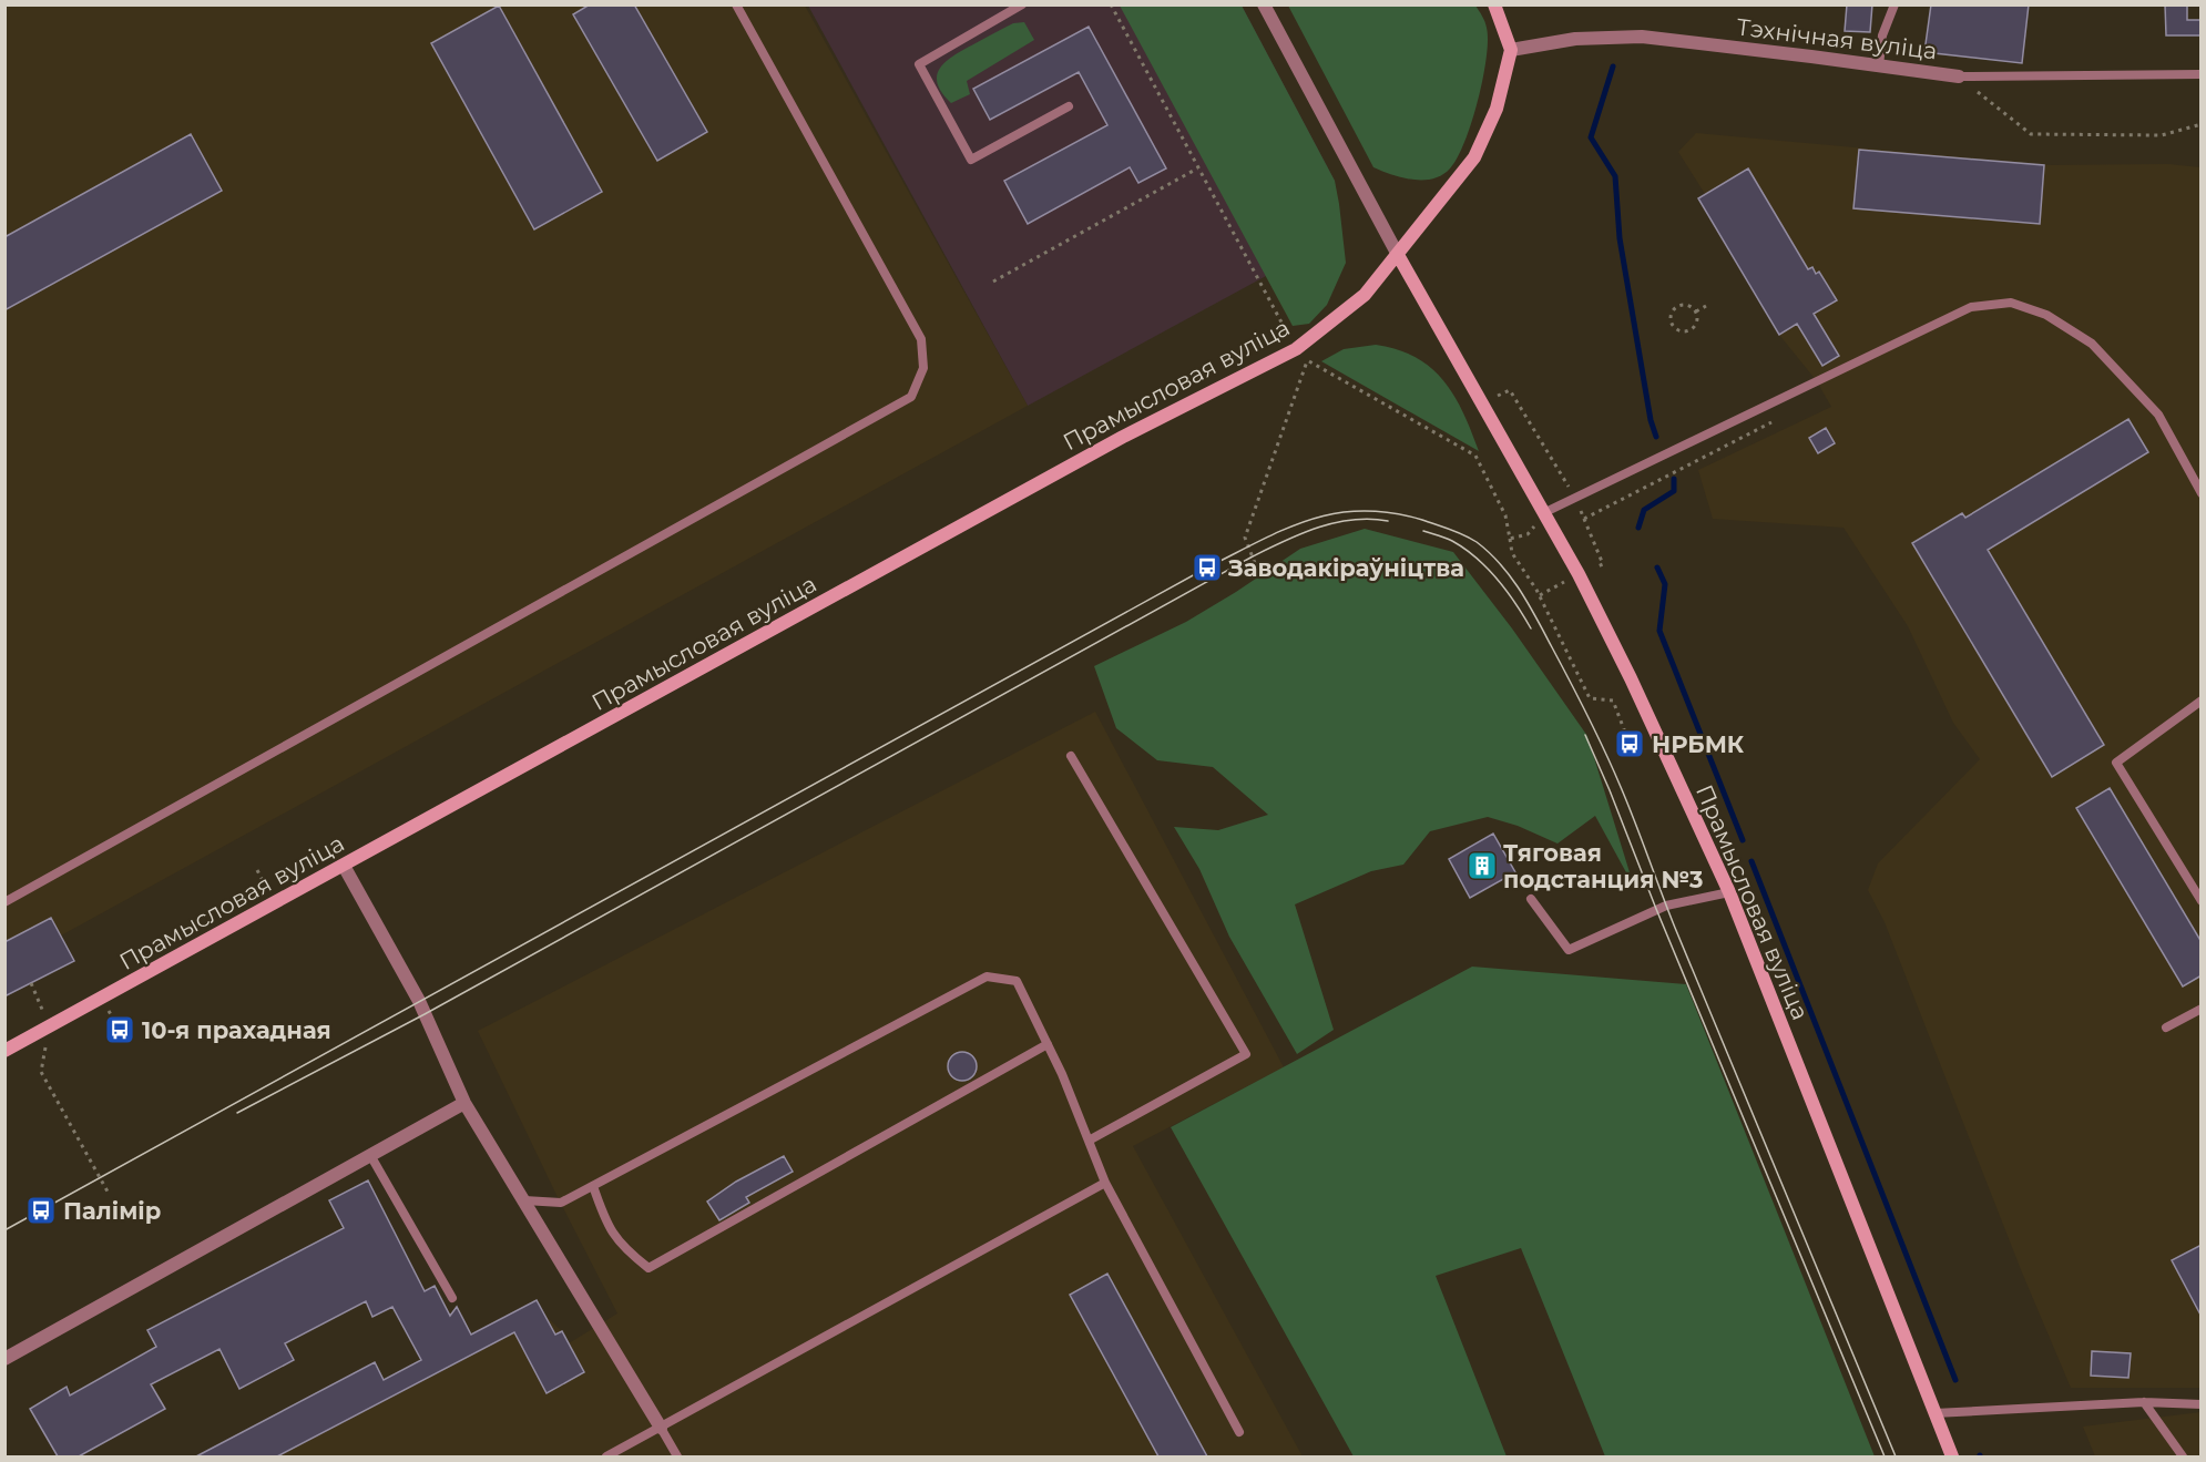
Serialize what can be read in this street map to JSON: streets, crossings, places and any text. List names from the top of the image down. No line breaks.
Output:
{"streets":{"main road":["Прамысловая вуліца"],"street":["Тэхнічная вуліца"]},"places":{"bus stop":["Заводакіраўніцтва","НРБМК","10-я прахадная","Палімір"],"building":["Тяговая подстанция №3"]}}
